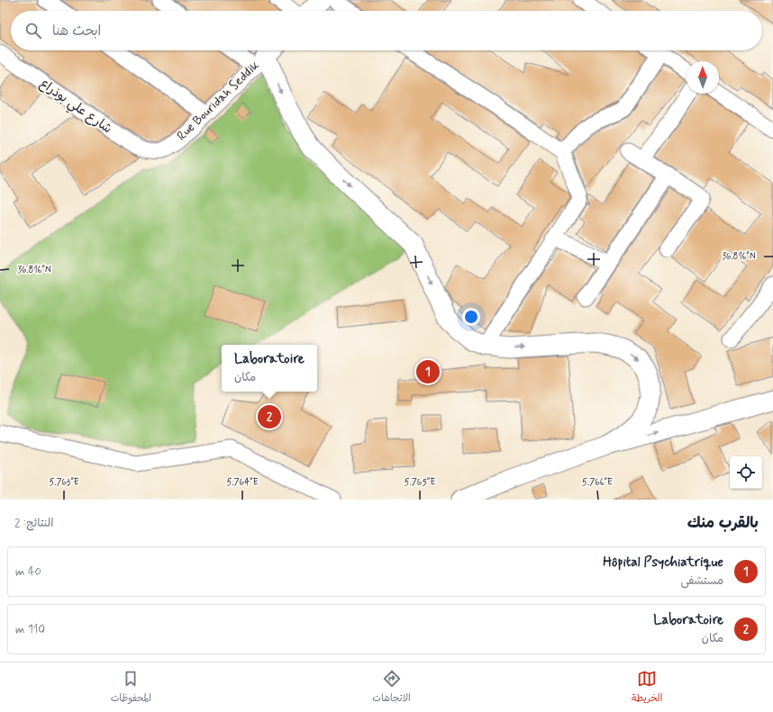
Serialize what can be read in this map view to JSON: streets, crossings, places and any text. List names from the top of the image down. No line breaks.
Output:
{"streets":{"street":["Rue Bouridah Seddik","شارع علي بوذراع"]},"crossings":[["Rue Bouridah Seddik","شارع علي بوذراع"]],"north":"top","page":{"search":"ابحث هنا","popup":["Laboratoire","مكان"],"pins":["1","2"],"heading":["بالقرب منك","النتائج: 2"],"list":[{"mark":"1","name":"Hôpital Psychiatrique","note":"مستشفى","value":"40 m"},{"mark":"2","name":"Laboratoire","note":"مكان","value":"110 m"}],"nav":["الخريطة","الاتجاهات","المحفوظات"]},"coordinates":["36.816°N","5.763°E","5.764°E","5.765°E","5.766°E"]}
